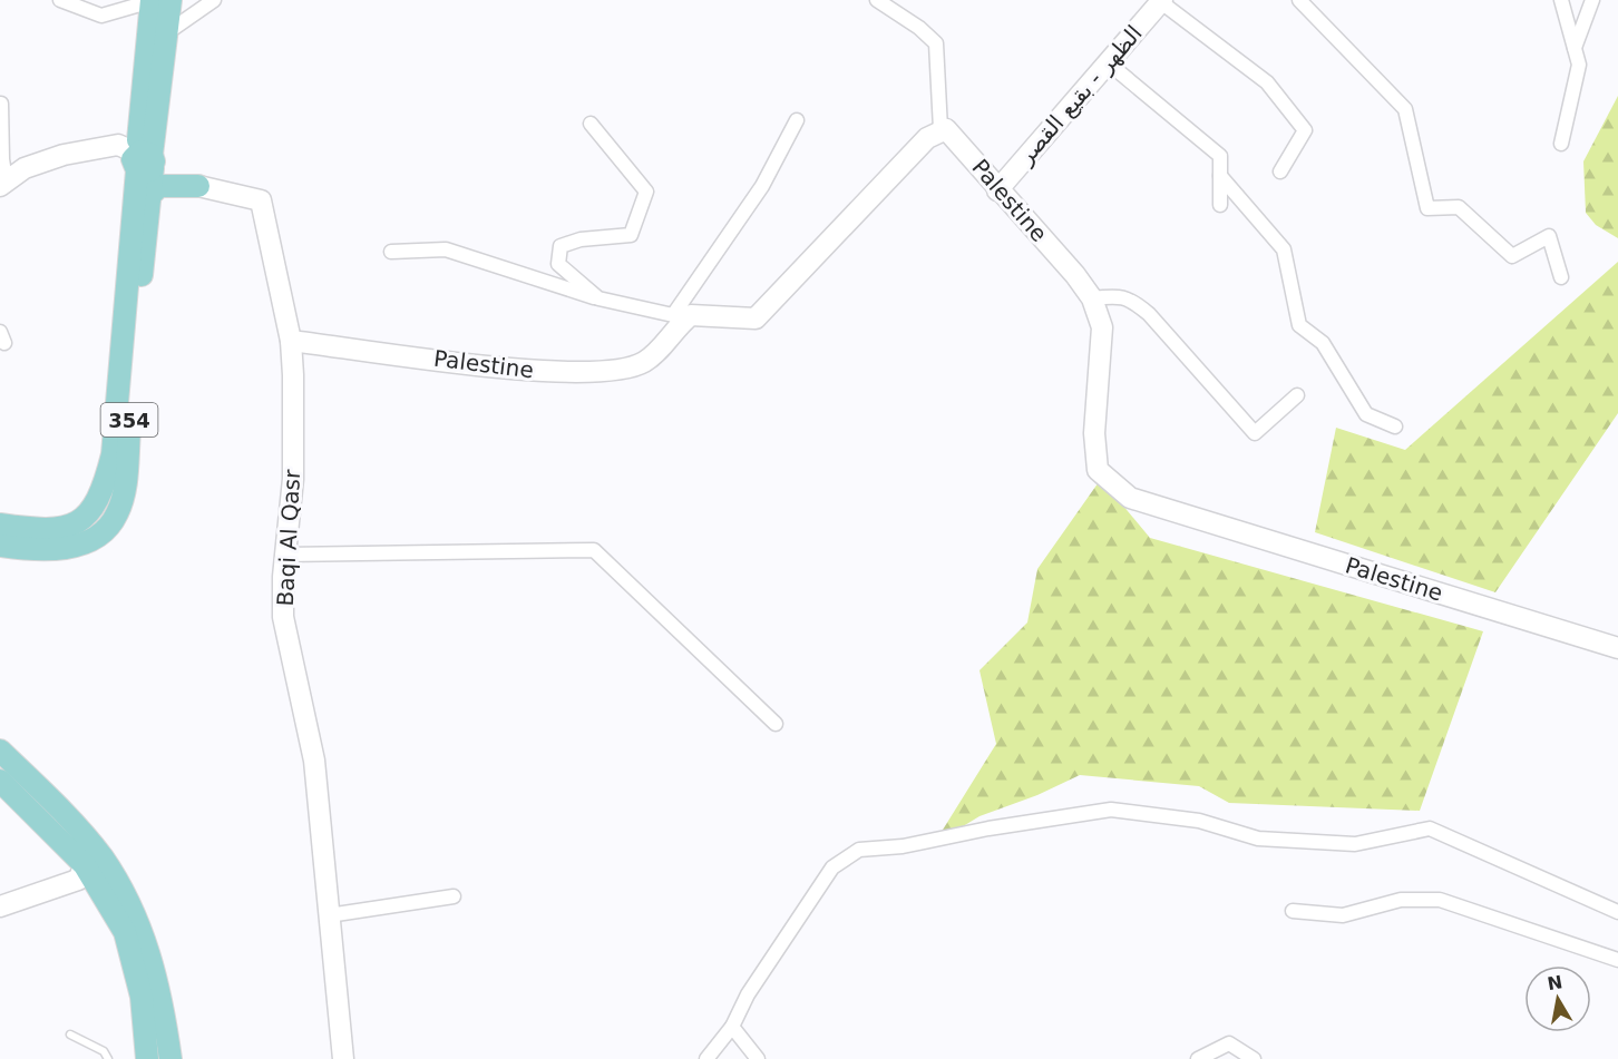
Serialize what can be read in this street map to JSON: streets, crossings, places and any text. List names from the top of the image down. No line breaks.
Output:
{"streets":{"main road":["الظهر - بقيع القصر","Palestine","354","Baqi Al Qasr"]},"crossings":[["الظهر - بقيع القصر","Palestine"],["Palestine","Baqi Al Qasr"]],"north":"top"}
